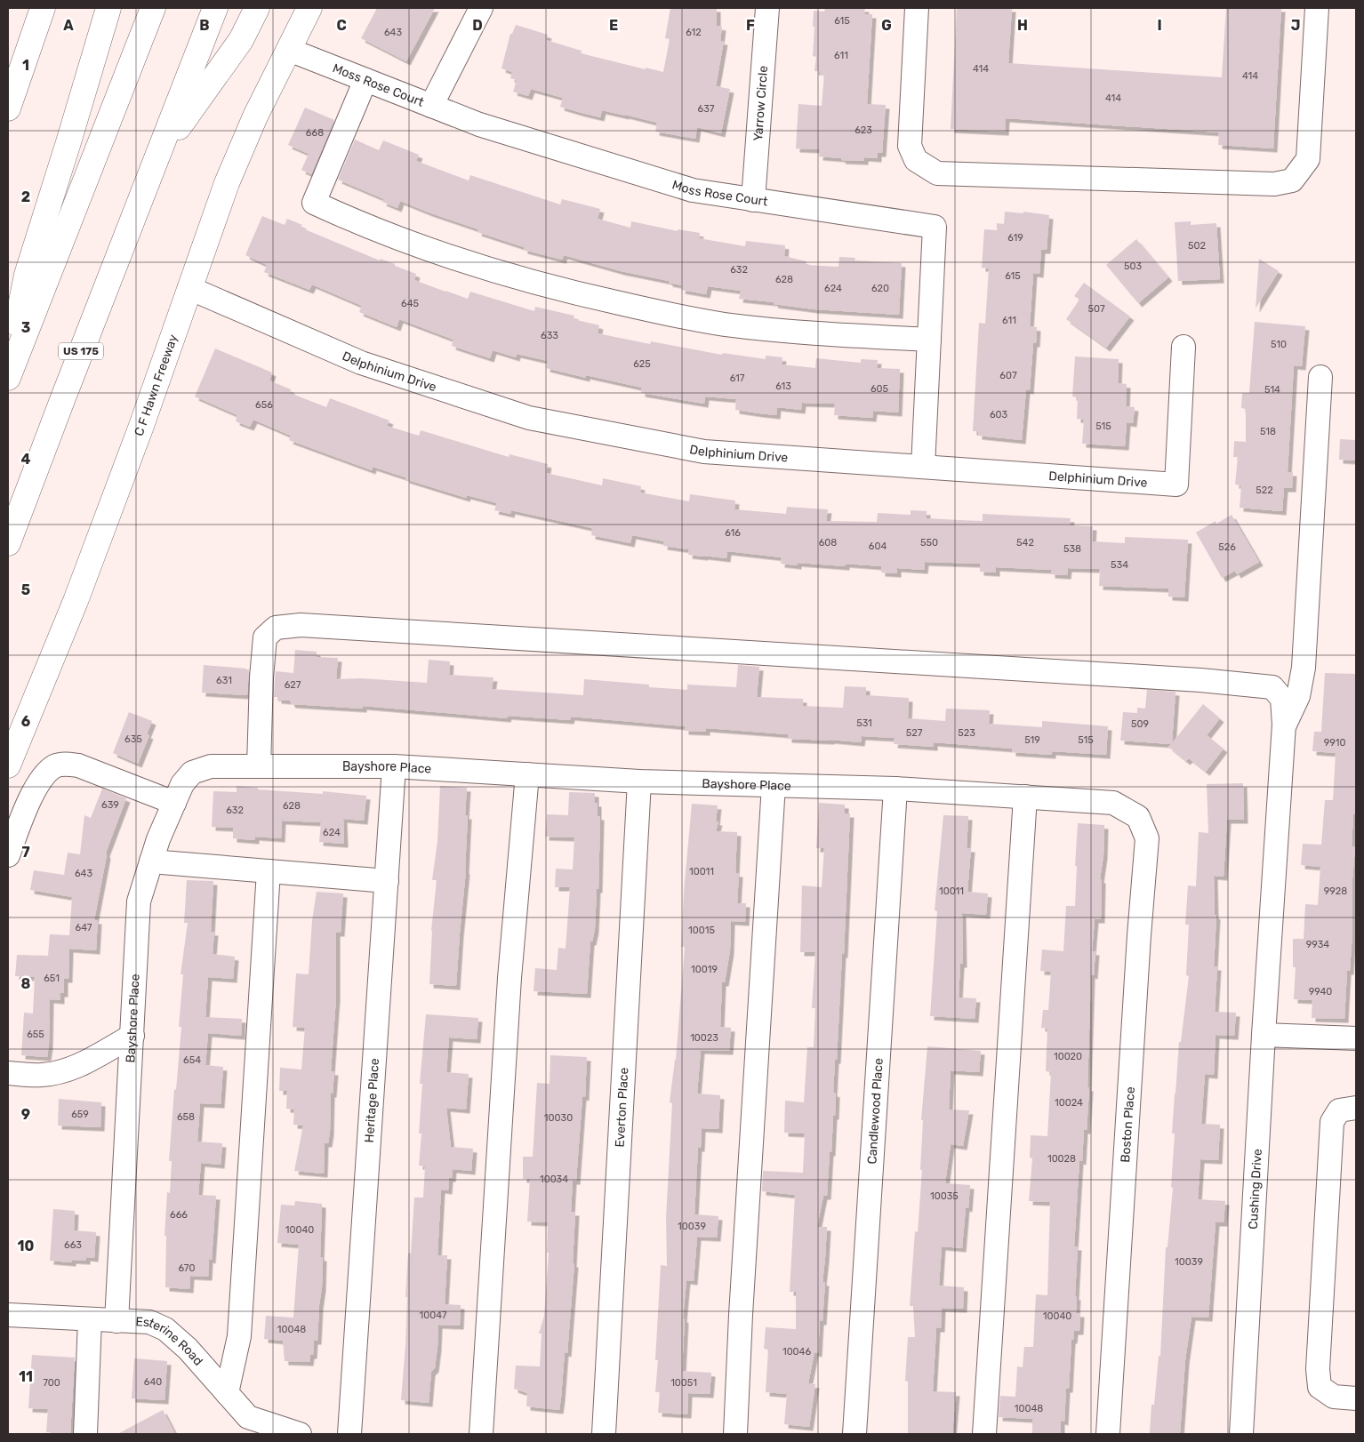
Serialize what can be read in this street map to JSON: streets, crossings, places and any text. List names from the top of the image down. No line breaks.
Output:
{"streets":{"main road":["US 175","C F Hawn Freeway"],"street":["Moss Rose Court","Yarrow Circle","Delphinium Drive","Bayshore Place","Heritage Place","Everton Place","Candlewood Place","Boston Place","Cushing Drive","Esterine Road"]},"crossings":[["Moss Rose Court","Yarrow Circle"],["Moss Rose Court","Delphinium Drive"],["Moss Rose Court","C F Hawn Freeway"],["Delphinium Drive","C F Hawn Freeway"],["Bayshore Place","Heritage Place"],["Bayshore Place","Everton Place"],["Bayshore Place","Candlewood Place"],["Bayshore Place","Boston Place"],["Bayshore Place","Cushing Drive"],["Bayshore Place","Esterine Road"]],"house_numbers":["615","643","612","611","414","414","414","637","623","668","619","502","503","632","615","628","624","620","645","507","611","633","510","625","607","617","613","605","514","656","603","515","518","522","616","608","550","542","604","526","538","534","631","627","531","509","527","523","635","519","515","9910","639","628","632","624","10011","643","10011","9928","647","10015","9934","10019","651","9940","655","10023","10020","654","10024","659","658","10030","10028","10034","10035","666","10039","10040","663","10039","670","10047","10040","10048","10046","640","700","10051","10048"],"grid":{"columns":["A","B","C","D","E","F","G","H","I","J"],"rows":["1","2","3","4","5","6","7","8","9","10","11"]}}
